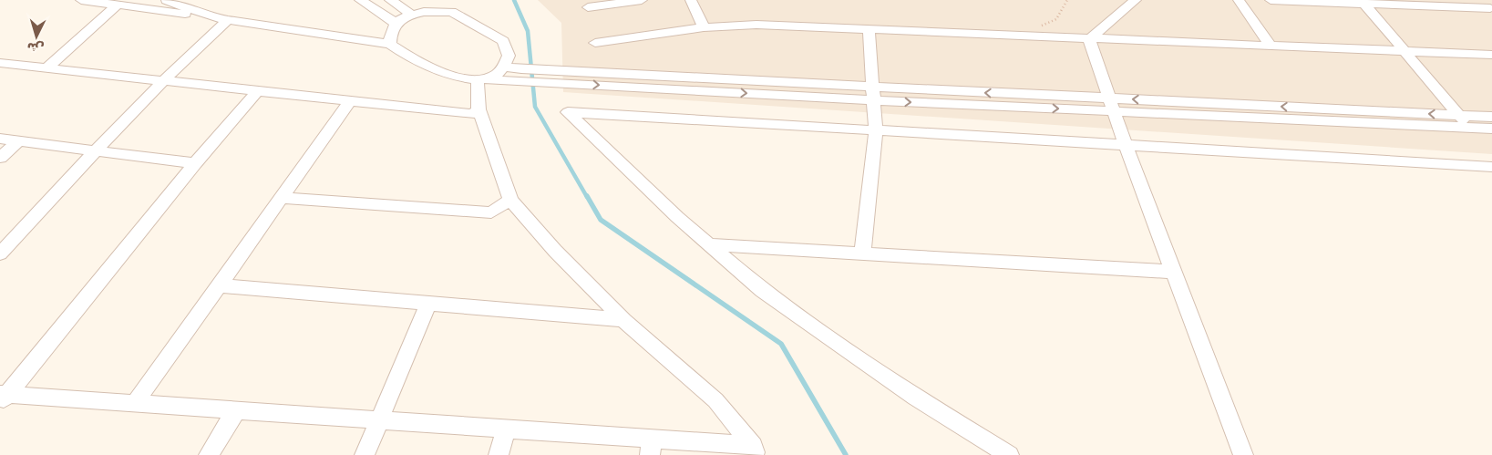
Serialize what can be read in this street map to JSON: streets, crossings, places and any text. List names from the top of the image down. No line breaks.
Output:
{"north":"bottom"}
